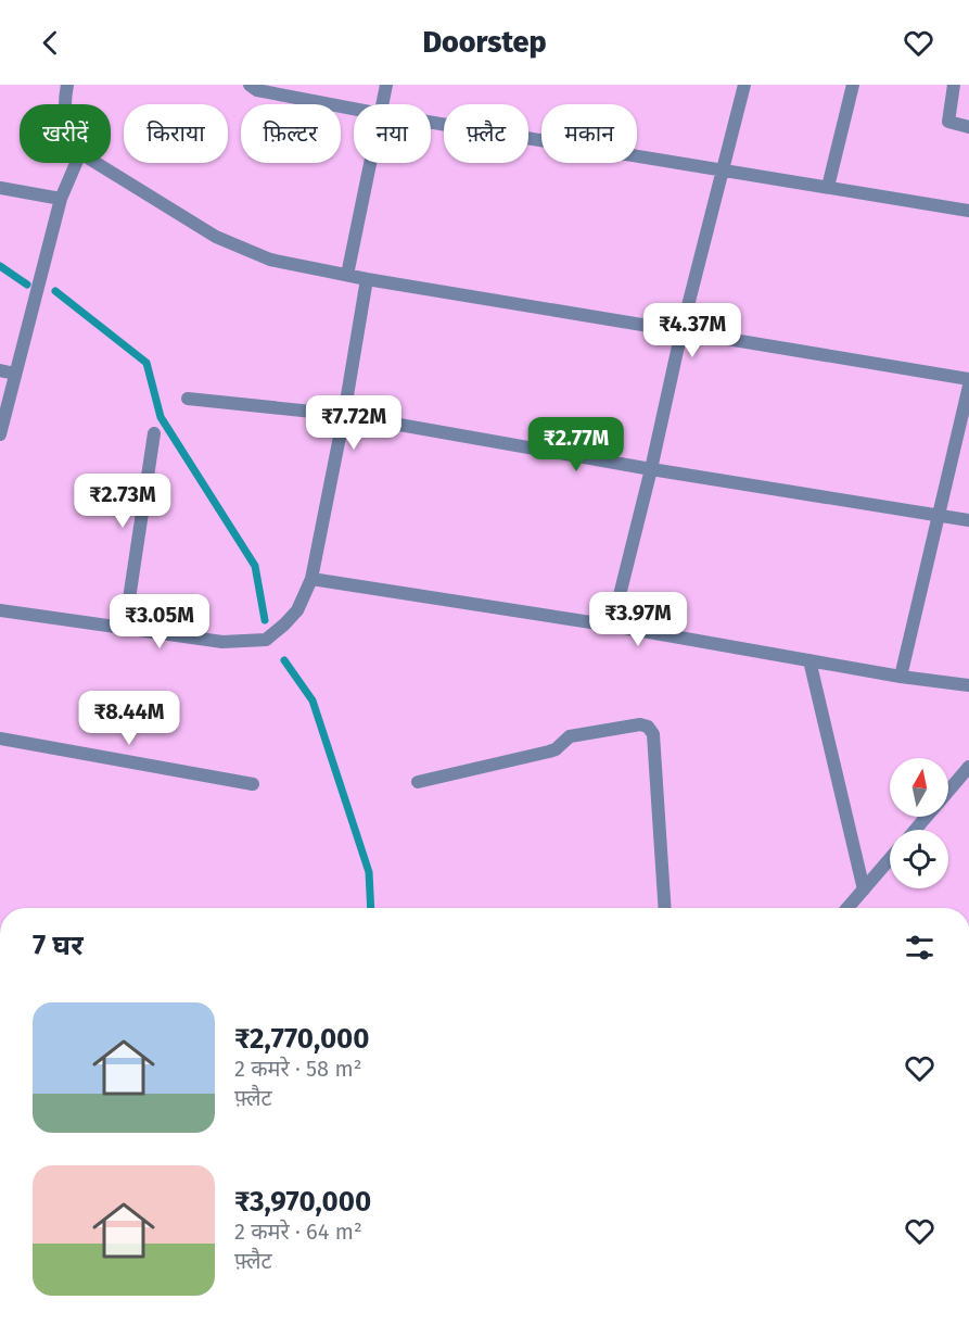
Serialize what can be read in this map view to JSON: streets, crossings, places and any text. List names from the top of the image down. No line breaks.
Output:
{"north":"top","page":{"header":"Doorstep","chip":["खरीदें","किराया","फ़िल्टर","नया","फ़्लैट","मकान"],"price":["₹4.37M","₹7.72M","₹2.77M","₹2.73M","₹3.97M","₹3.05M","₹8.44M"],"heading":"7 घर","list":[{"name":"₹2,770,000","note":"2 कमरे · 58 m² · फ़्लैट"},{"name":"₹3,970,000","note":"2 कमरे · 64 m² · फ़्लैट"}]}}
